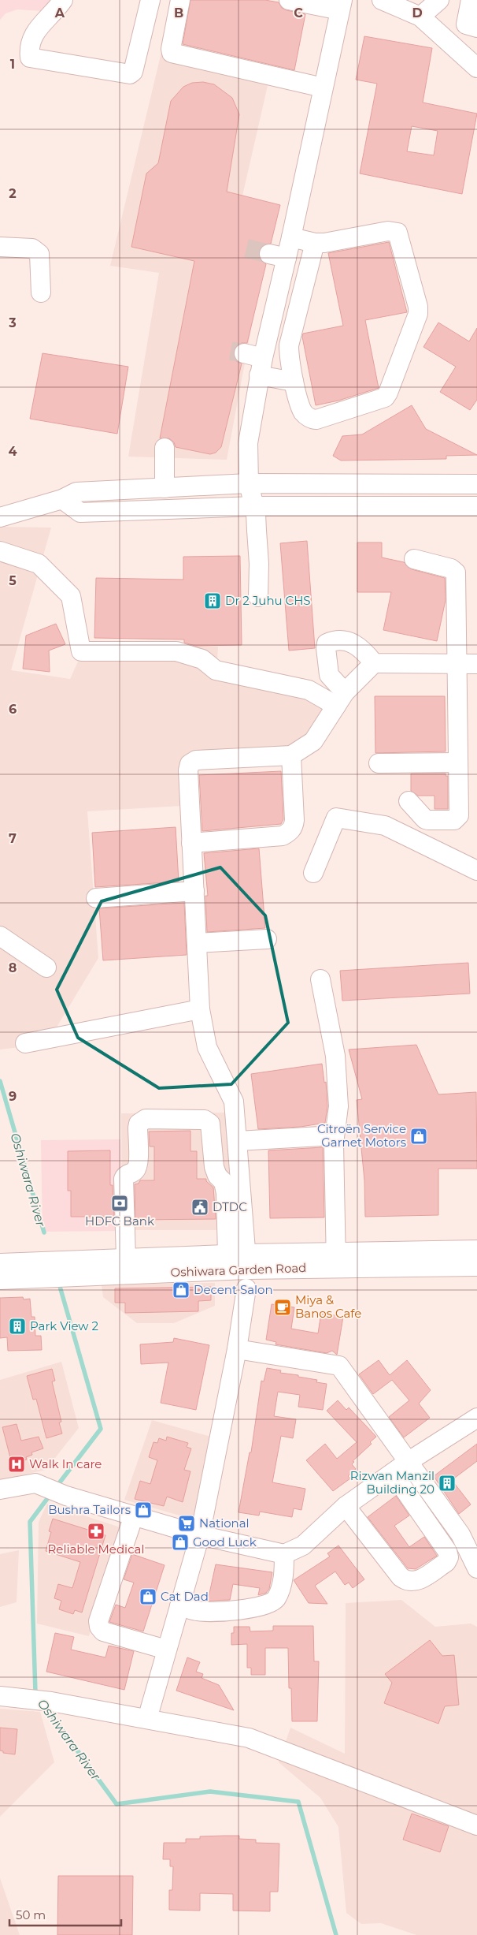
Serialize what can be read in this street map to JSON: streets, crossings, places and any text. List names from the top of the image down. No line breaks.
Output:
{"streets":{"street":["Oshiwara Garden Road"]},"water":["Oshiwara River"],"places":{"building":["Dr 2 Juhu CHS","Park View 2","Rizwan Manzil Building 20"],"shop":["Citroën Service Garnet Motors","Decent Salon","Bushra Tailors","Good Luck","Cat Dad"],"bank":["HDFC Bank"],"public building":["DTDC"],"cafe":["Miya & Banos Cafe"],"hospital":["Walk In care"],"supermarket":["National"],"pharmacy":["Reliable Medical"]},"scale_bar":"50 m","grid":{"columns":["A","B","C","D"],"rows":["1","2","3","4","5","6","7","8","9"]}}
